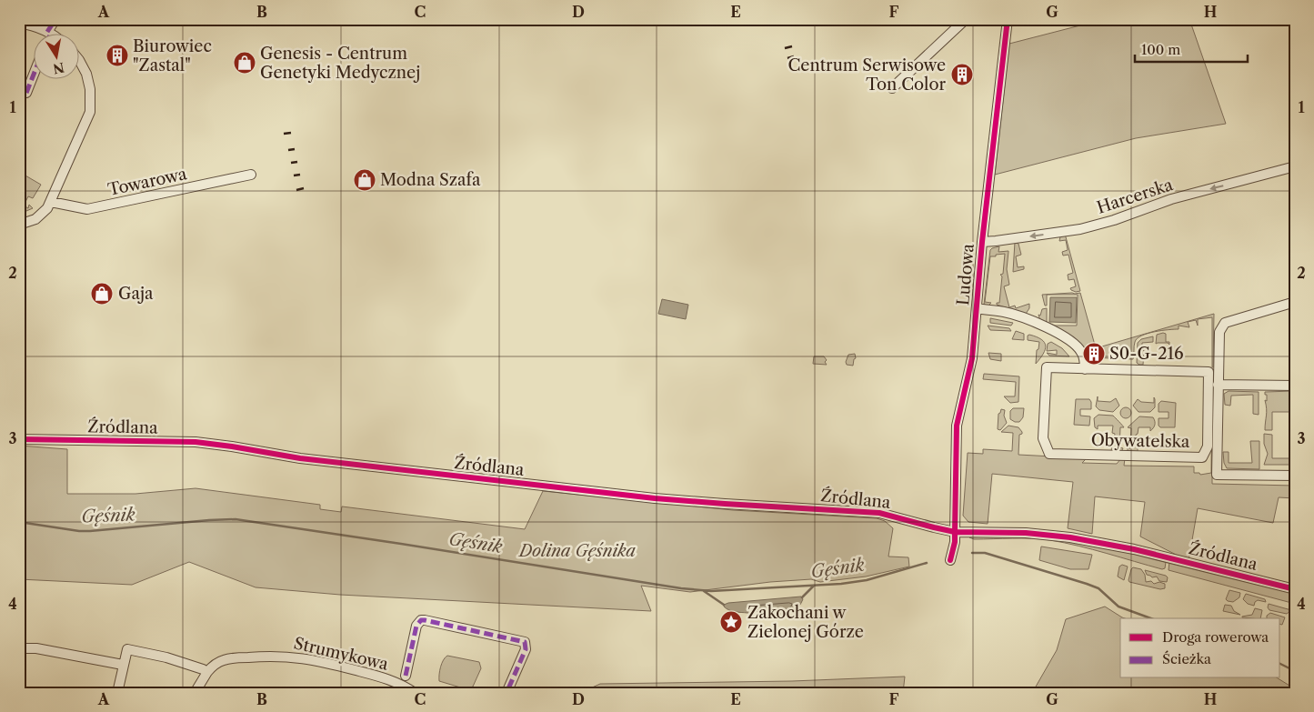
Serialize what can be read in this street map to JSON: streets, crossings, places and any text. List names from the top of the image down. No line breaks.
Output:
{"streets":{"street":["Towarowa","Harcerska","Ludowa","Źródlana","Obywatelska","Strumykowa"]},"crossings":[["Harcerska","Ludowa"],["Ludowa","Źródlana"]],"one_way":["Harcerska"],"water":["Gęśnik"],"parks":["Dolina Gęśnika"],"places":{"building":["Biurowiec \"Zastal\"","Centrum Serwisowe Ton Color","S0-G-216"],"shop":["Genesis - Centrum Genetyki Medycznej","Modna Szafa","Gaja"],"place":["Zakochani w Zielonej Górze"]},"legend":["Droga rowerowa","Ścieżka"],"scale_bar":"100 m","north":"bottom","grid":{"columns":["A","B","C","D","E","F","G","H"],"rows":["1","2","3","4"]}}
